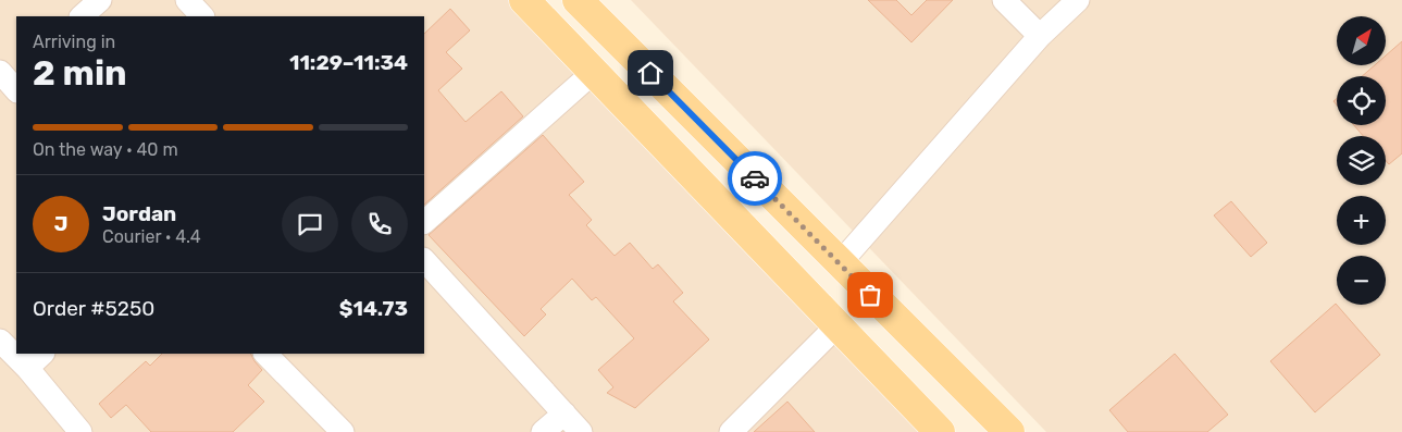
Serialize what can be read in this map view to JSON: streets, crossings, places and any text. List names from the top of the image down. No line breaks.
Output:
{"north":"top right","page":{"map_buttons":["+","−"],"heading":["2 min","Arriving in","11:29–11:34"],"panel":["Jordan","Courier · 4.4","Order #5250","$14.73"],"bar":"On the way · 40 m","round":"J"}}
